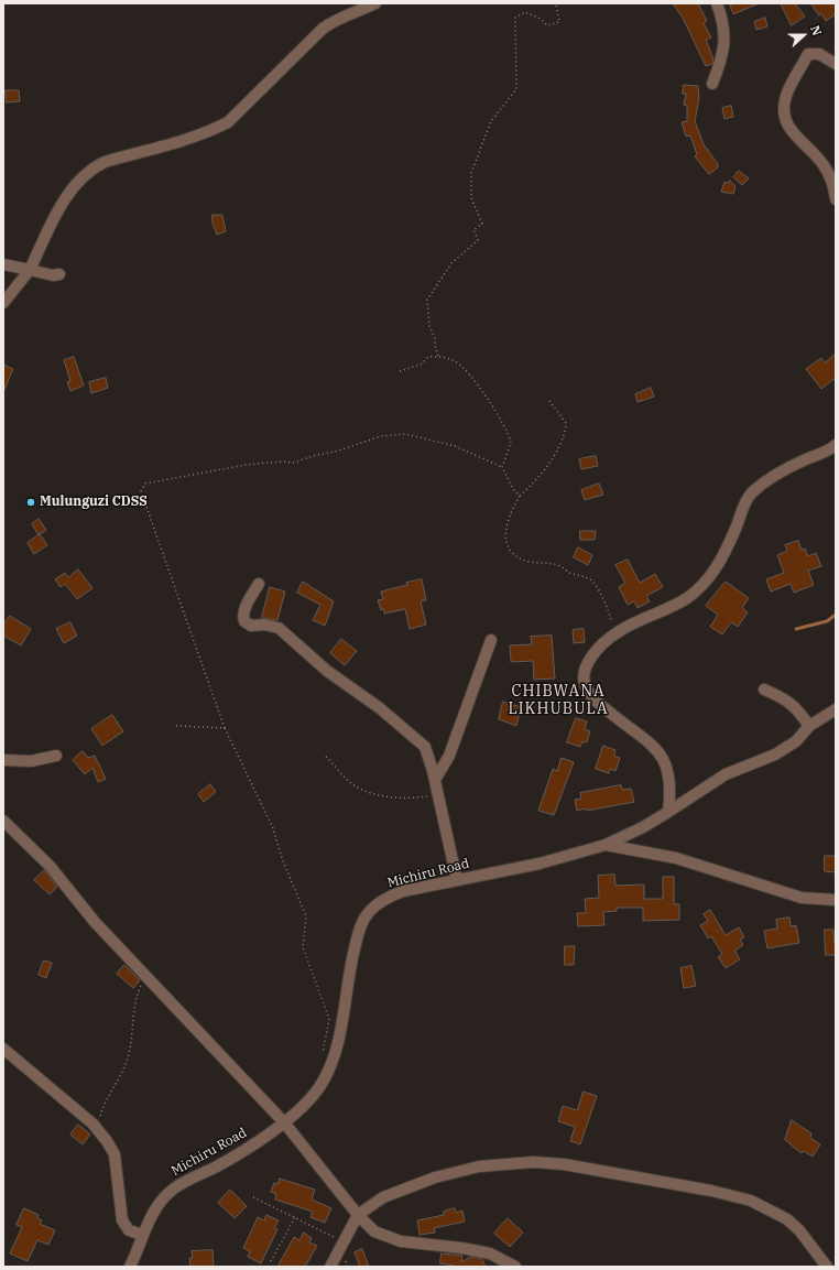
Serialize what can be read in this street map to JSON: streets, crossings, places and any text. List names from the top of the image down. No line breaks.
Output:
{"streets":{"street":["Michiru Road"]},"districts":["CHIBWANA LIKHUBULA"],"places":["Mulunguzi CDSS"],"north":"right"}
